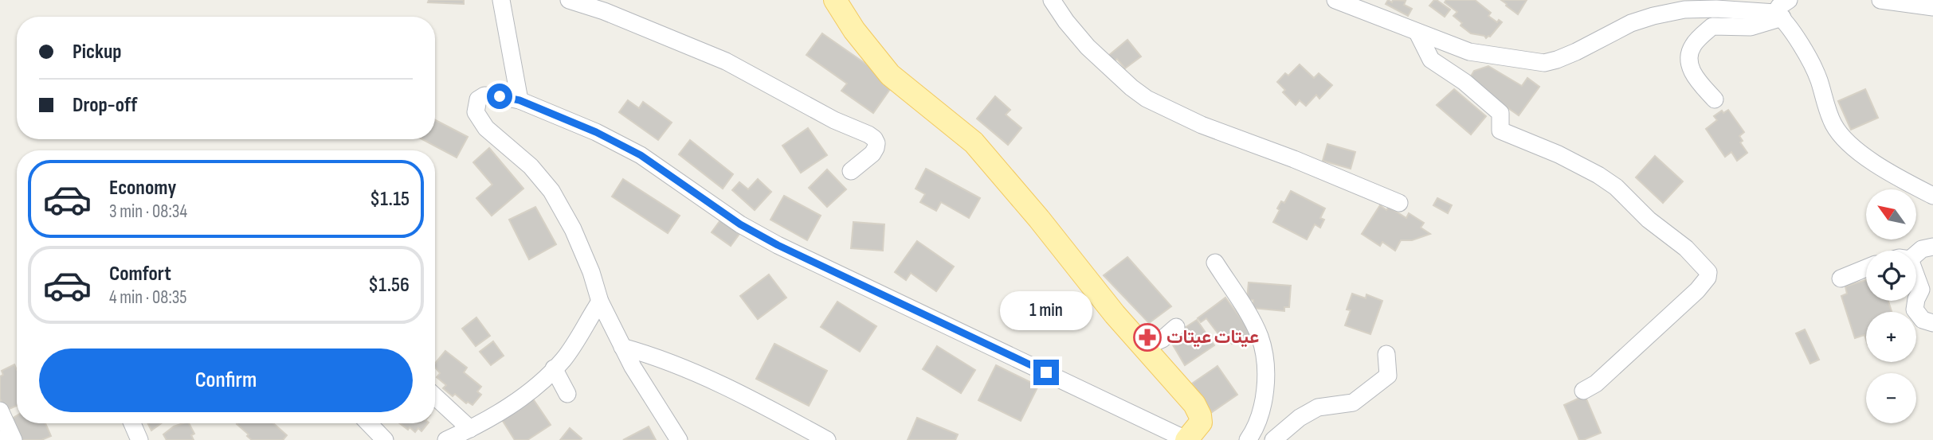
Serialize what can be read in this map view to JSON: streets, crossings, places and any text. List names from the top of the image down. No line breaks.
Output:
{"places":{"pharmacy":["عيتات عيتات"]},"north":"top left","page":{"banner":["Pickup","Drop-off"],"list":[{"name":"Economy","note":"3 min · 08:34","value":"$1.15"},{"name":"Comfort","note":"4 min · 08:35","value":"$1.56"}],"map_buttons":["+","−"],"bubble":"1 min","buttons":"Confirm"}}
